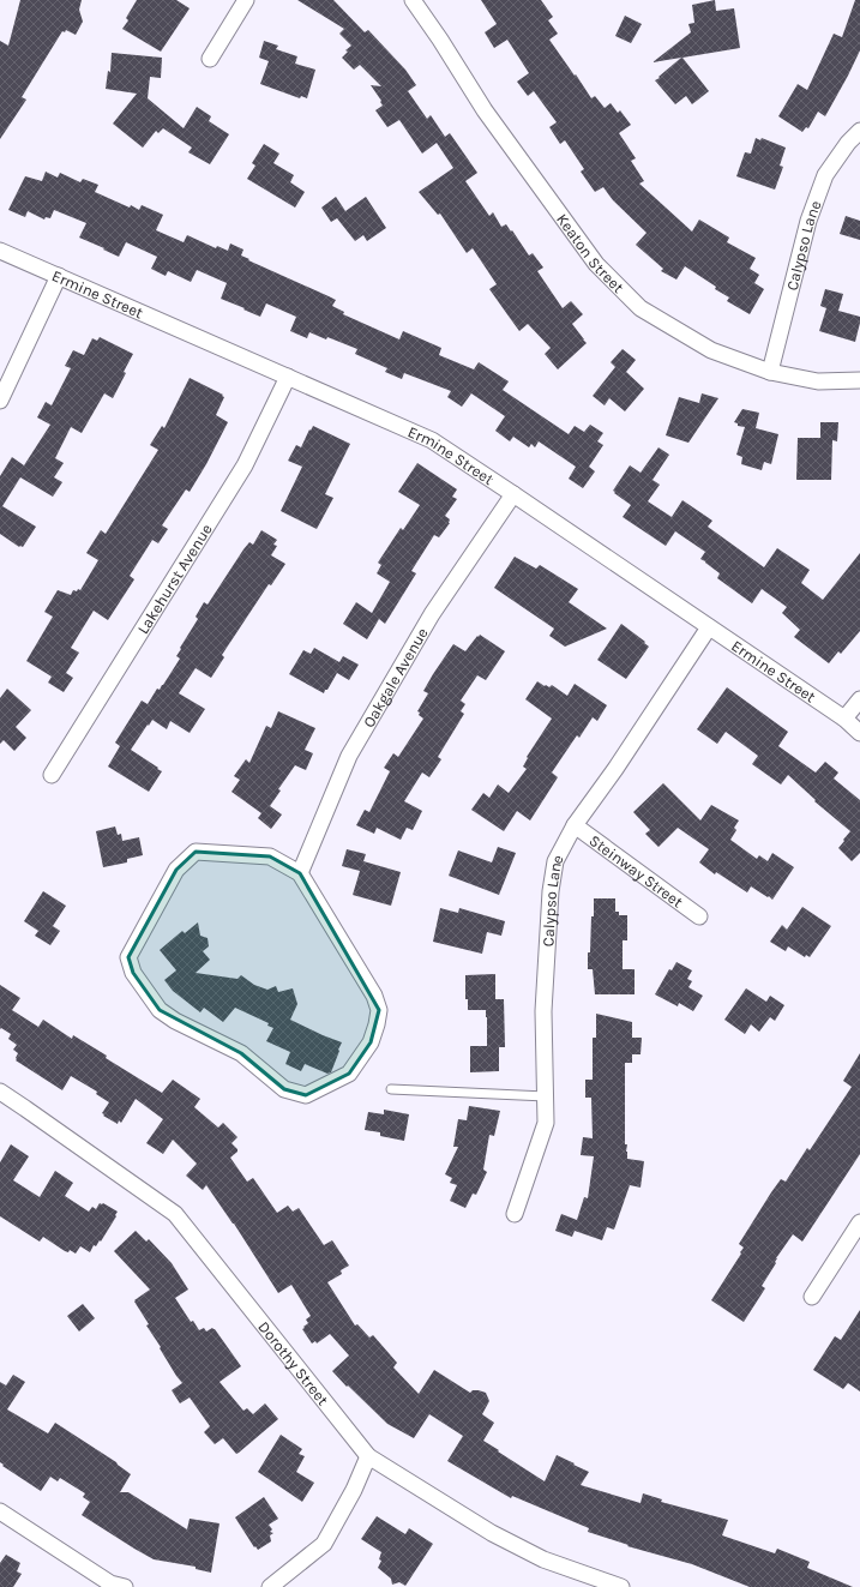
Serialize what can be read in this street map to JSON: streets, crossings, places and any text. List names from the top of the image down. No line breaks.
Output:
{"streets":{"street":["Calypso Lane","Keaton Street","Ermine Street","Lakehurst Avenue","Oakgale Avenue","Steinway Street","Dorothy Street"]},"crossings":[["Calypso Lane","Keaton Street"],["Calypso Lane","Ermine Street"],["Calypso Lane","Steinway Street"],["Ermine Street","Lakehurst Avenue"],["Ermine Street","Oakgale Avenue"]]}
